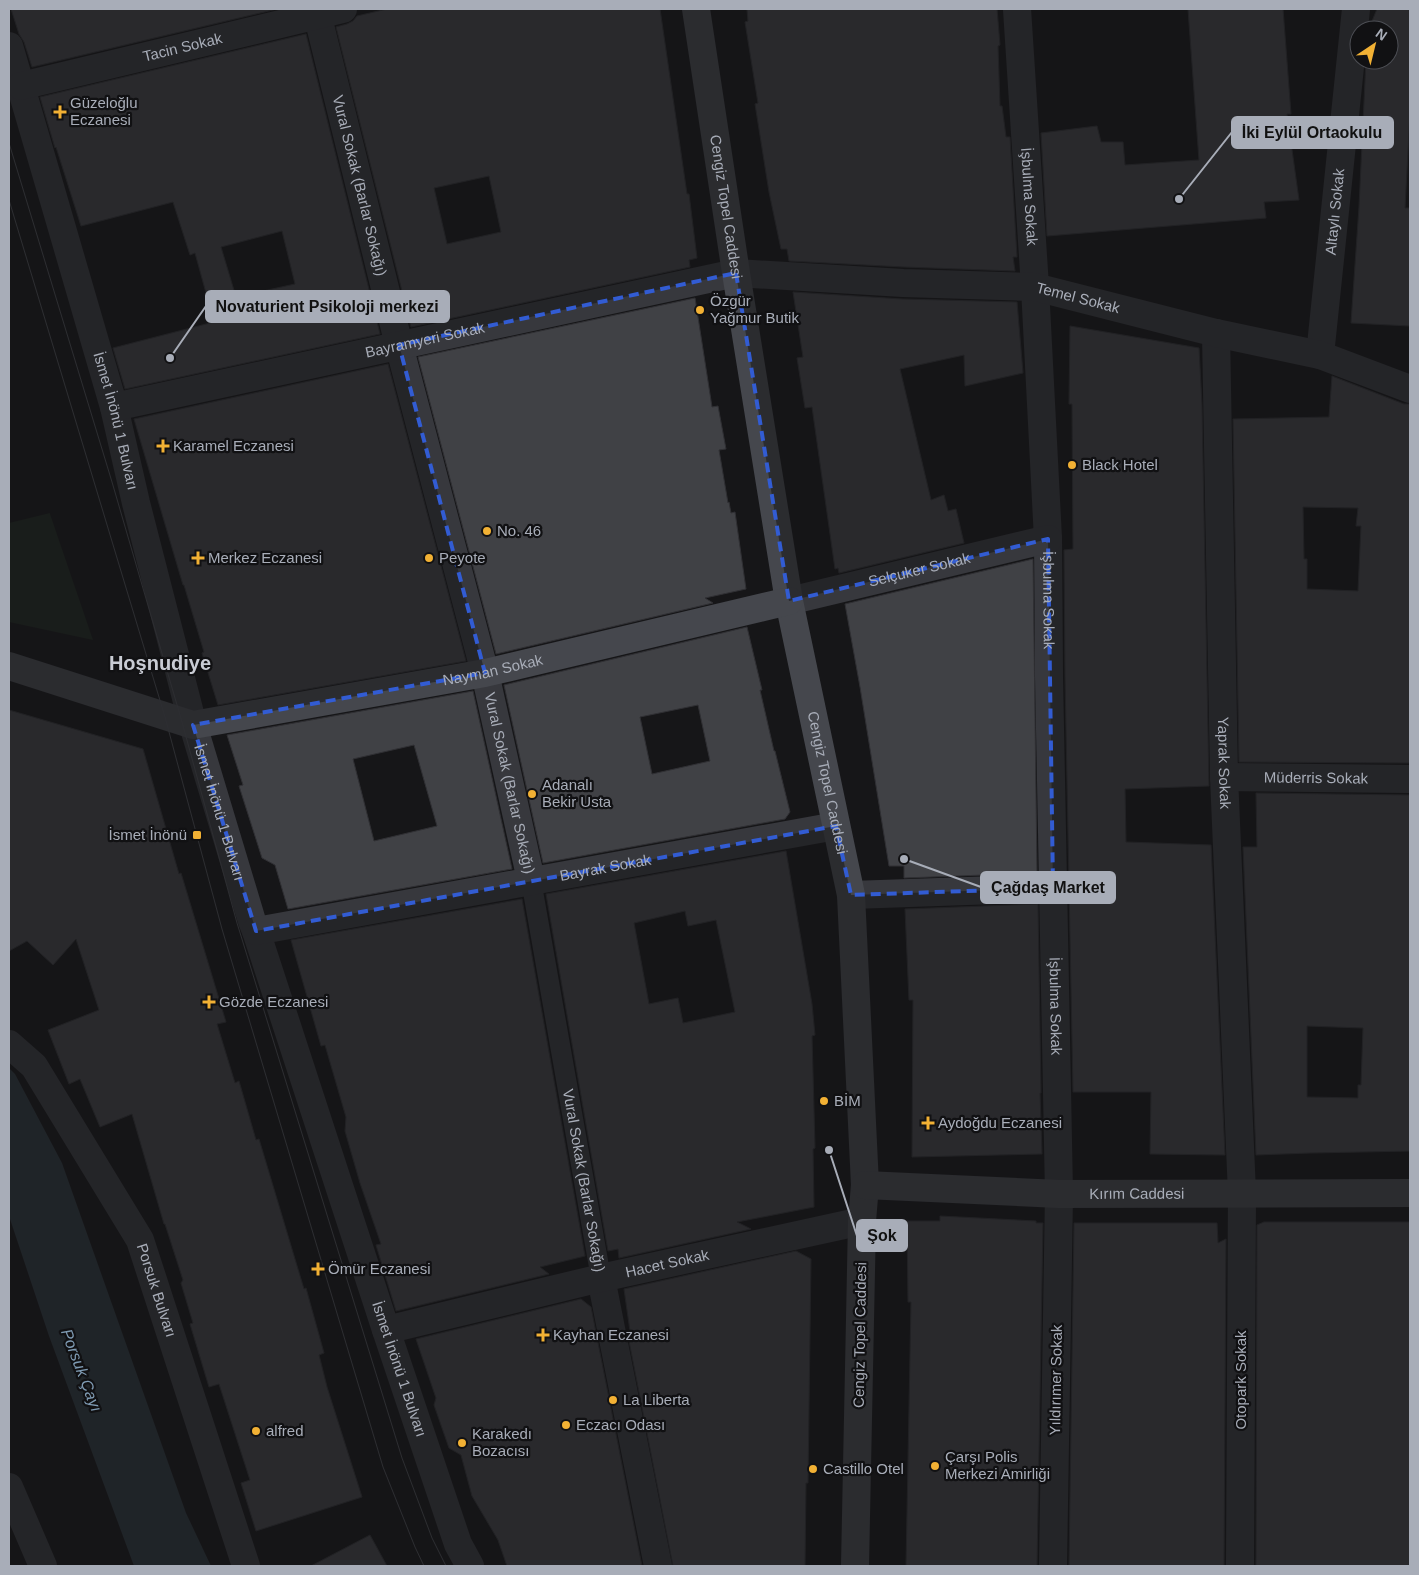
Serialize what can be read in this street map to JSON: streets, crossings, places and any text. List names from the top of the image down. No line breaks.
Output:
{"streets":{"main road":["Cengiz Topel Caddesi","Nayman Sokak","Kırım Caddesi"],"street":["Tacin Sokak","Vural Sokak (Barlar Sokağı)","İşbulma Sokak","Altaylı Sokak","Temel Sokak","Bayramyeri Sokak","İsmet İnönü 1 Bulvarı","Selçuker Sokak","Yaprak Sokak","Müderris Sokak","Bayrak Sokak","Hacet Sokak","Porsuk Bulvarı","Yıldırımer Sokak","Otopark Sokak"]},"crossings":[["Tacin Sokak","Vural Sokak (Barlar Sokağı)"],["Tacin Sokak","İsmet İnönü 1 Bulvarı"],["Vural Sokak (Barlar Sokağı)","Bayramyeri Sokak"],["Vural Sokak (Barlar Sokağı)","Nayman Sokak"],["Vural Sokak (Barlar Sokağı)","Bayrak Sokak"],["Vural Sokak (Barlar Sokağı)","Hacet Sokak"],["İşbulma Sokak","Temel Sokak"],["İşbulma Sokak","Selçuker Sokak"],["İşbulma Sokak","Kırım Caddesi"],["İşbulma Sokak","Yıldırımer Sokak"],["Cengiz Topel Caddesi","Temel Sokak"],["Cengiz Topel Caddesi","Bayramyeri Sokak"],["Cengiz Topel Caddesi","Selçuker Sokak"],["Cengiz Topel Caddesi","Nayman Sokak"],["Cengiz Topel Caddesi","Bayrak Sokak"],["Cengiz Topel Caddesi","Kırım Caddesi"],["Cengiz Topel Caddesi","Hacet Sokak"],["Altaylı Sokak","Temel Sokak"],["Temel Sokak","Bayramyeri Sokak"],["Temel Sokak","Yaprak Sokak"],["Bayramyeri Sokak","İsmet İnönü 1 Bulvarı"],["İsmet İnönü 1 Bulvarı","Nayman Sokak"],["İsmet İnönü 1 Bulvarı","Bayrak Sokak"],["İsmet İnönü 1 Bulvarı","Hacet Sokak"],["Selçuker Sokak","Nayman Sokak"],["Yaprak Sokak","Müderris Sokak"],["Yaprak Sokak","Kırım Caddesi"],["Yaprak Sokak","Otopark Sokak"],["Kırım Caddesi","Yıldırımer Sokak"],["Kırım Caddesi","Otopark Sokak"]],"districts":["Hoşnudiye"],"water":["Porsuk Çayı"],"places":{"health":["Güzeloğlu Eczanesi","Karamel Eczanesi","Merkez Eczanesi","Gözde Eczanesi","Aydoğdu Eczanesi","Ömür Eczanesi","Kayhan Eczanesi"],"other":["İki Eylül Ortaokulu","Özgür Yağmur Butik","Novaturient Psikoloji merkezi","Black Hotel","No. 46","Peyote","Adanalı Bekir Usta","Çağdaş Market","BİM","Şok","La Liberta","Eczacı Odası","alfred","Karakedı Bozacısı","Çarşı Polis Merkezi Amirliği","Castillo Otel"],"transit":["İsmet İnönü"]},"north":"top right"}
